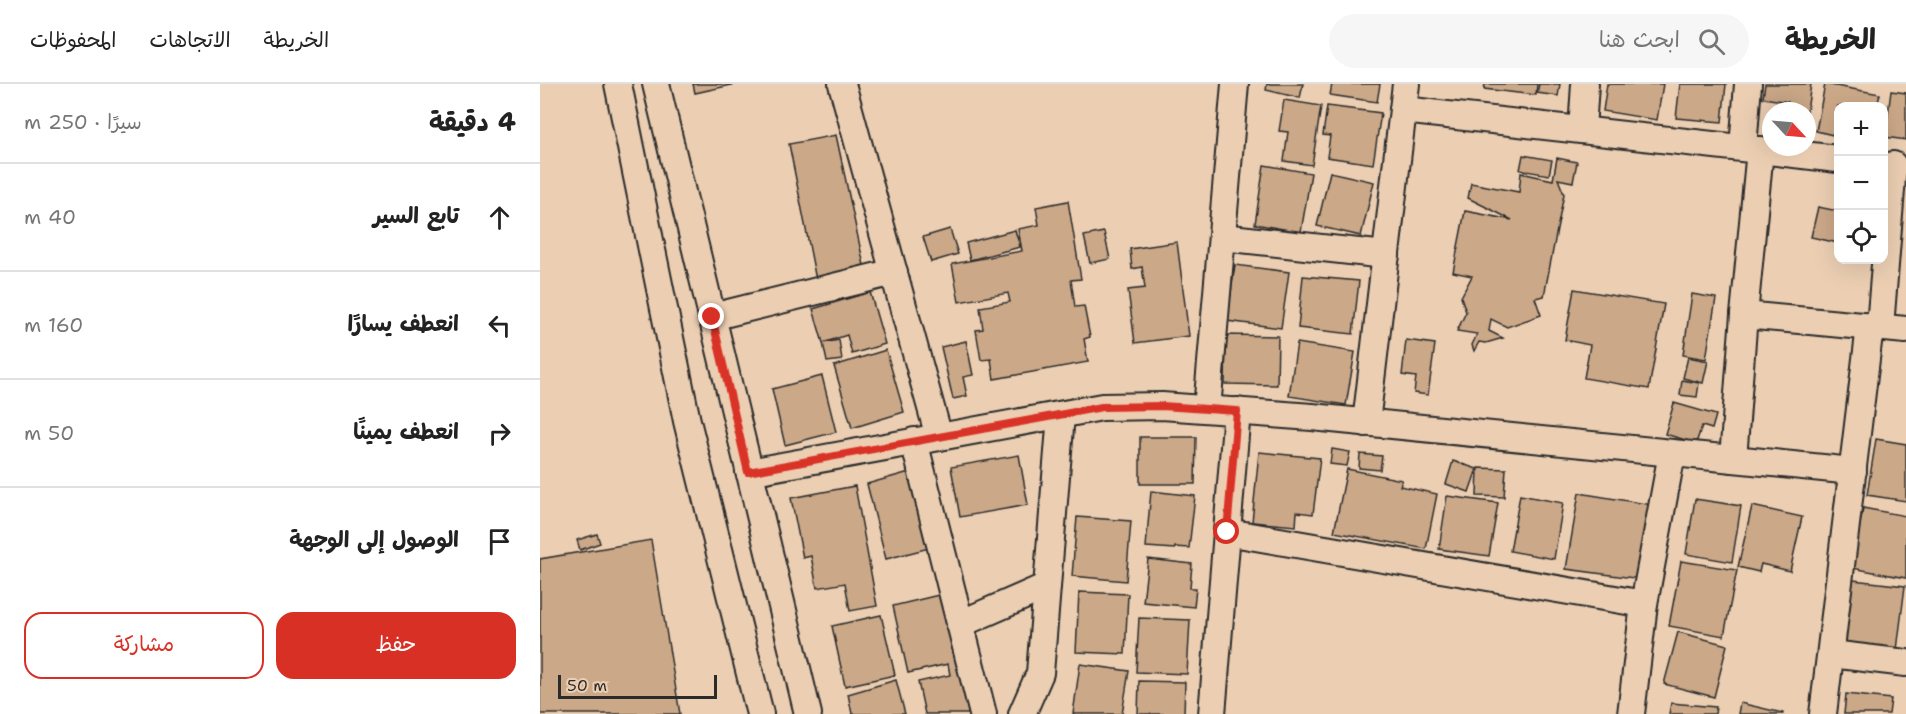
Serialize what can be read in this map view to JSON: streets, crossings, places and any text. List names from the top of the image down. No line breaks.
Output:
{"scale_bar":"50 m","north":"bottom right","page":{"header":"الخريطة","search":"ابحث هنا","nav":["الخريطة","الاتجاهات","المحفوظات"],"heading":["4 دقيقة","سيرًا · 250 m"],"map_buttons":["+","−"],"list":[["تابع السير","40 m"],["انعطف يسارًا","160 m"],["انعطف يمينًا","50 m"],"الوصول إلى الوجهة"],"buttons":["حفظ","مشاركة"],"scale":"50 m"}}
